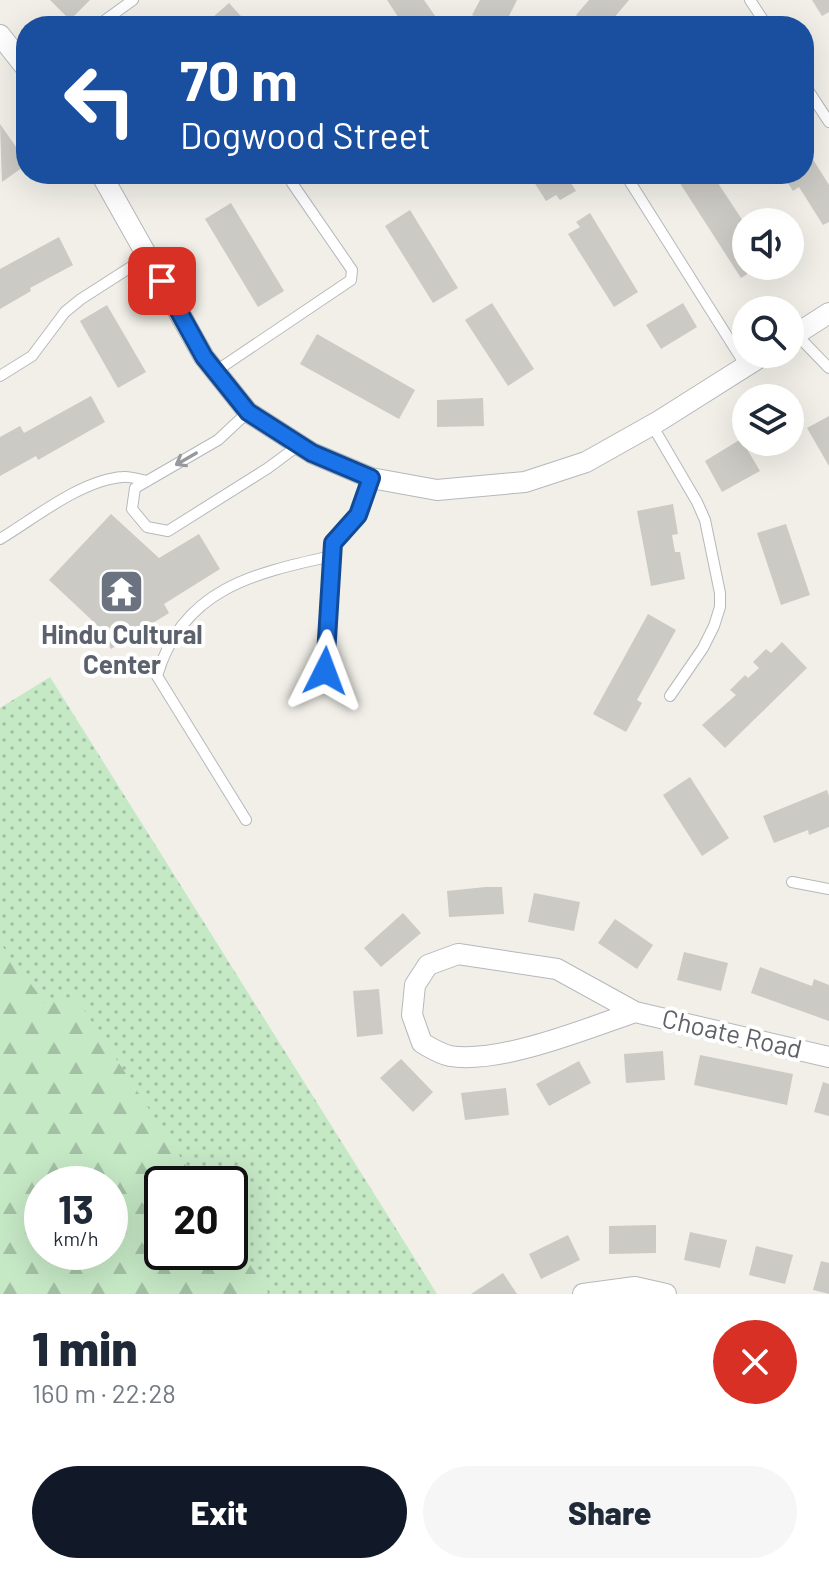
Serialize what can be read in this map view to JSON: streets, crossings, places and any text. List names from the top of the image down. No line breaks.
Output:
{"streets":{"street":["Choate Road"]},"places":{"temple":["Hindu Cultural Center"]},"page":{"turn":["70 m","Dogwood Street"],"speed":"13 km/h","limit":"20","heading":["1 min","160 m · 22:28"],"buttons":["Exit","Share"]}}
